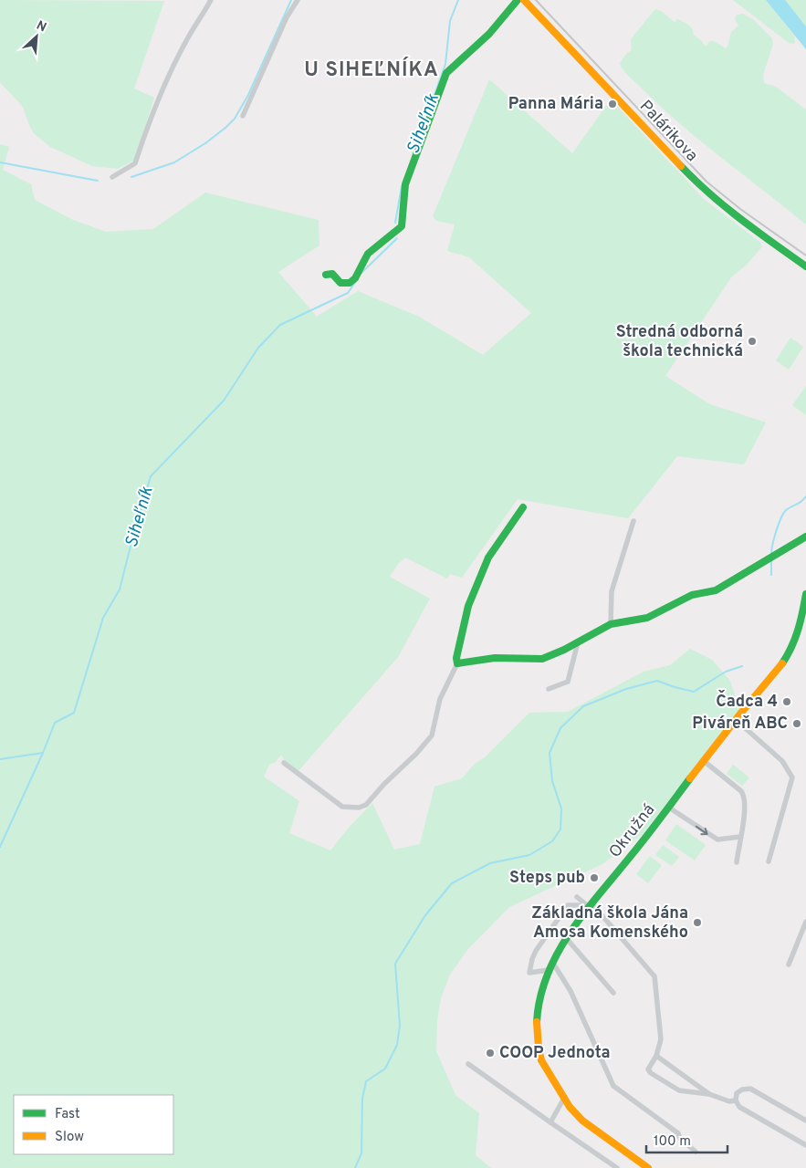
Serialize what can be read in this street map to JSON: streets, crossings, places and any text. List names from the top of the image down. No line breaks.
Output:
{"streets":{"street":["Palárikova","Okružná"]},"districts":["U SIHEĽNÍKA"],"water":["Siheľník"],"places":["Panna Mária","Stredná odborná škola technická","Čadca 4","Piváreň ABC","Steps pub","Základná škola Jána Amosa Komenského","COOP Jednota"],"legend":["Fast","Slow"],"scale_bar":"100 m","north":"top right"}
